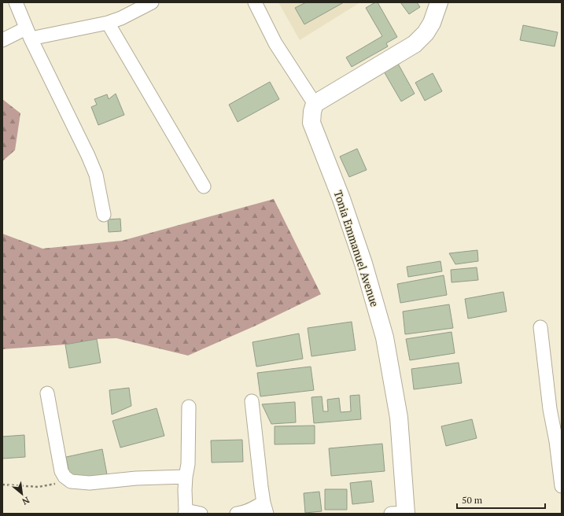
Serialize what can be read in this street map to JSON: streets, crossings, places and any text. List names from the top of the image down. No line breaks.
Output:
{"streets":{"street":["Tonia Emmanuel Avenue"]},"scale_bar":"50 m","north":"bottom right"}
